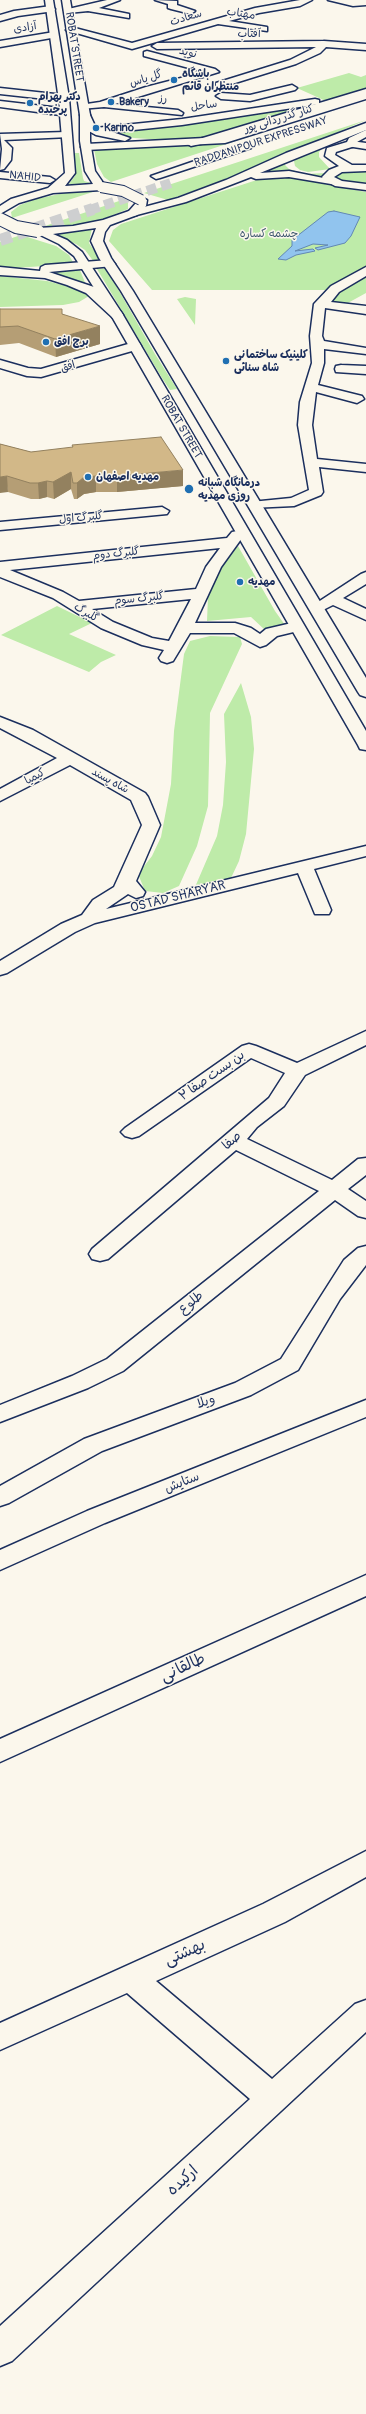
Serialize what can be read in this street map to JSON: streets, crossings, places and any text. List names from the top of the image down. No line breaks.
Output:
{"streets":{"main road":["مهتاب","سعادت","آزادی","آفتاب","ROBAT STREET","نوید","گل یاس","رز","ساحل","کنار گذر ردانی پور","RADDANIPOUR EXPRESSWAY","NAHID","افق","گلبرگ اول","گلبرگ دوم","گلبرگ سوم","گلبرگ","کیمیا","شاه پسند","OSTAD SHARYAR","بن بست صفا ۲","صفا","طلوع","ویلا","ستایش","طالقانی","بهشتی","ارکیده"]},"crossings":[["مهتاب","سعادت"],["سعادت","آفتاب"],["سعادت","نوید"],["آزادی","ROBAT STREET"],["آفتاب","نوید"],["ROBAT STREET","گل یاس"],["ROBAT STREET","NAHID"],["ROBAT STREET","افق"],["ROBAT STREET","گلبرگ دوم"],["ROBAT STREET","گلبرگ"],["نوید","گل یاس"],["گل یاس","رز"],["رز","ساحل"],["گلبرگ دوم","گلبرگ"],["گلبرگ سوم","گلبرگ"],["کیمیا","شاه پسند"],["شاه پسند","OSTAD SHARYAR"],["بن بست صفا ۲","صفا"]],"parks":["چشمه کساره"],"places":["باشگاه منتظران قائم","Bakery","دکتر بهرام پرخیده","Karino","برج افق","کلینیک ساختمانی شاه سنائی","مهدیه اصفهان","درمانگاه شبانه روزی مهدیه","مهدیه"]}
